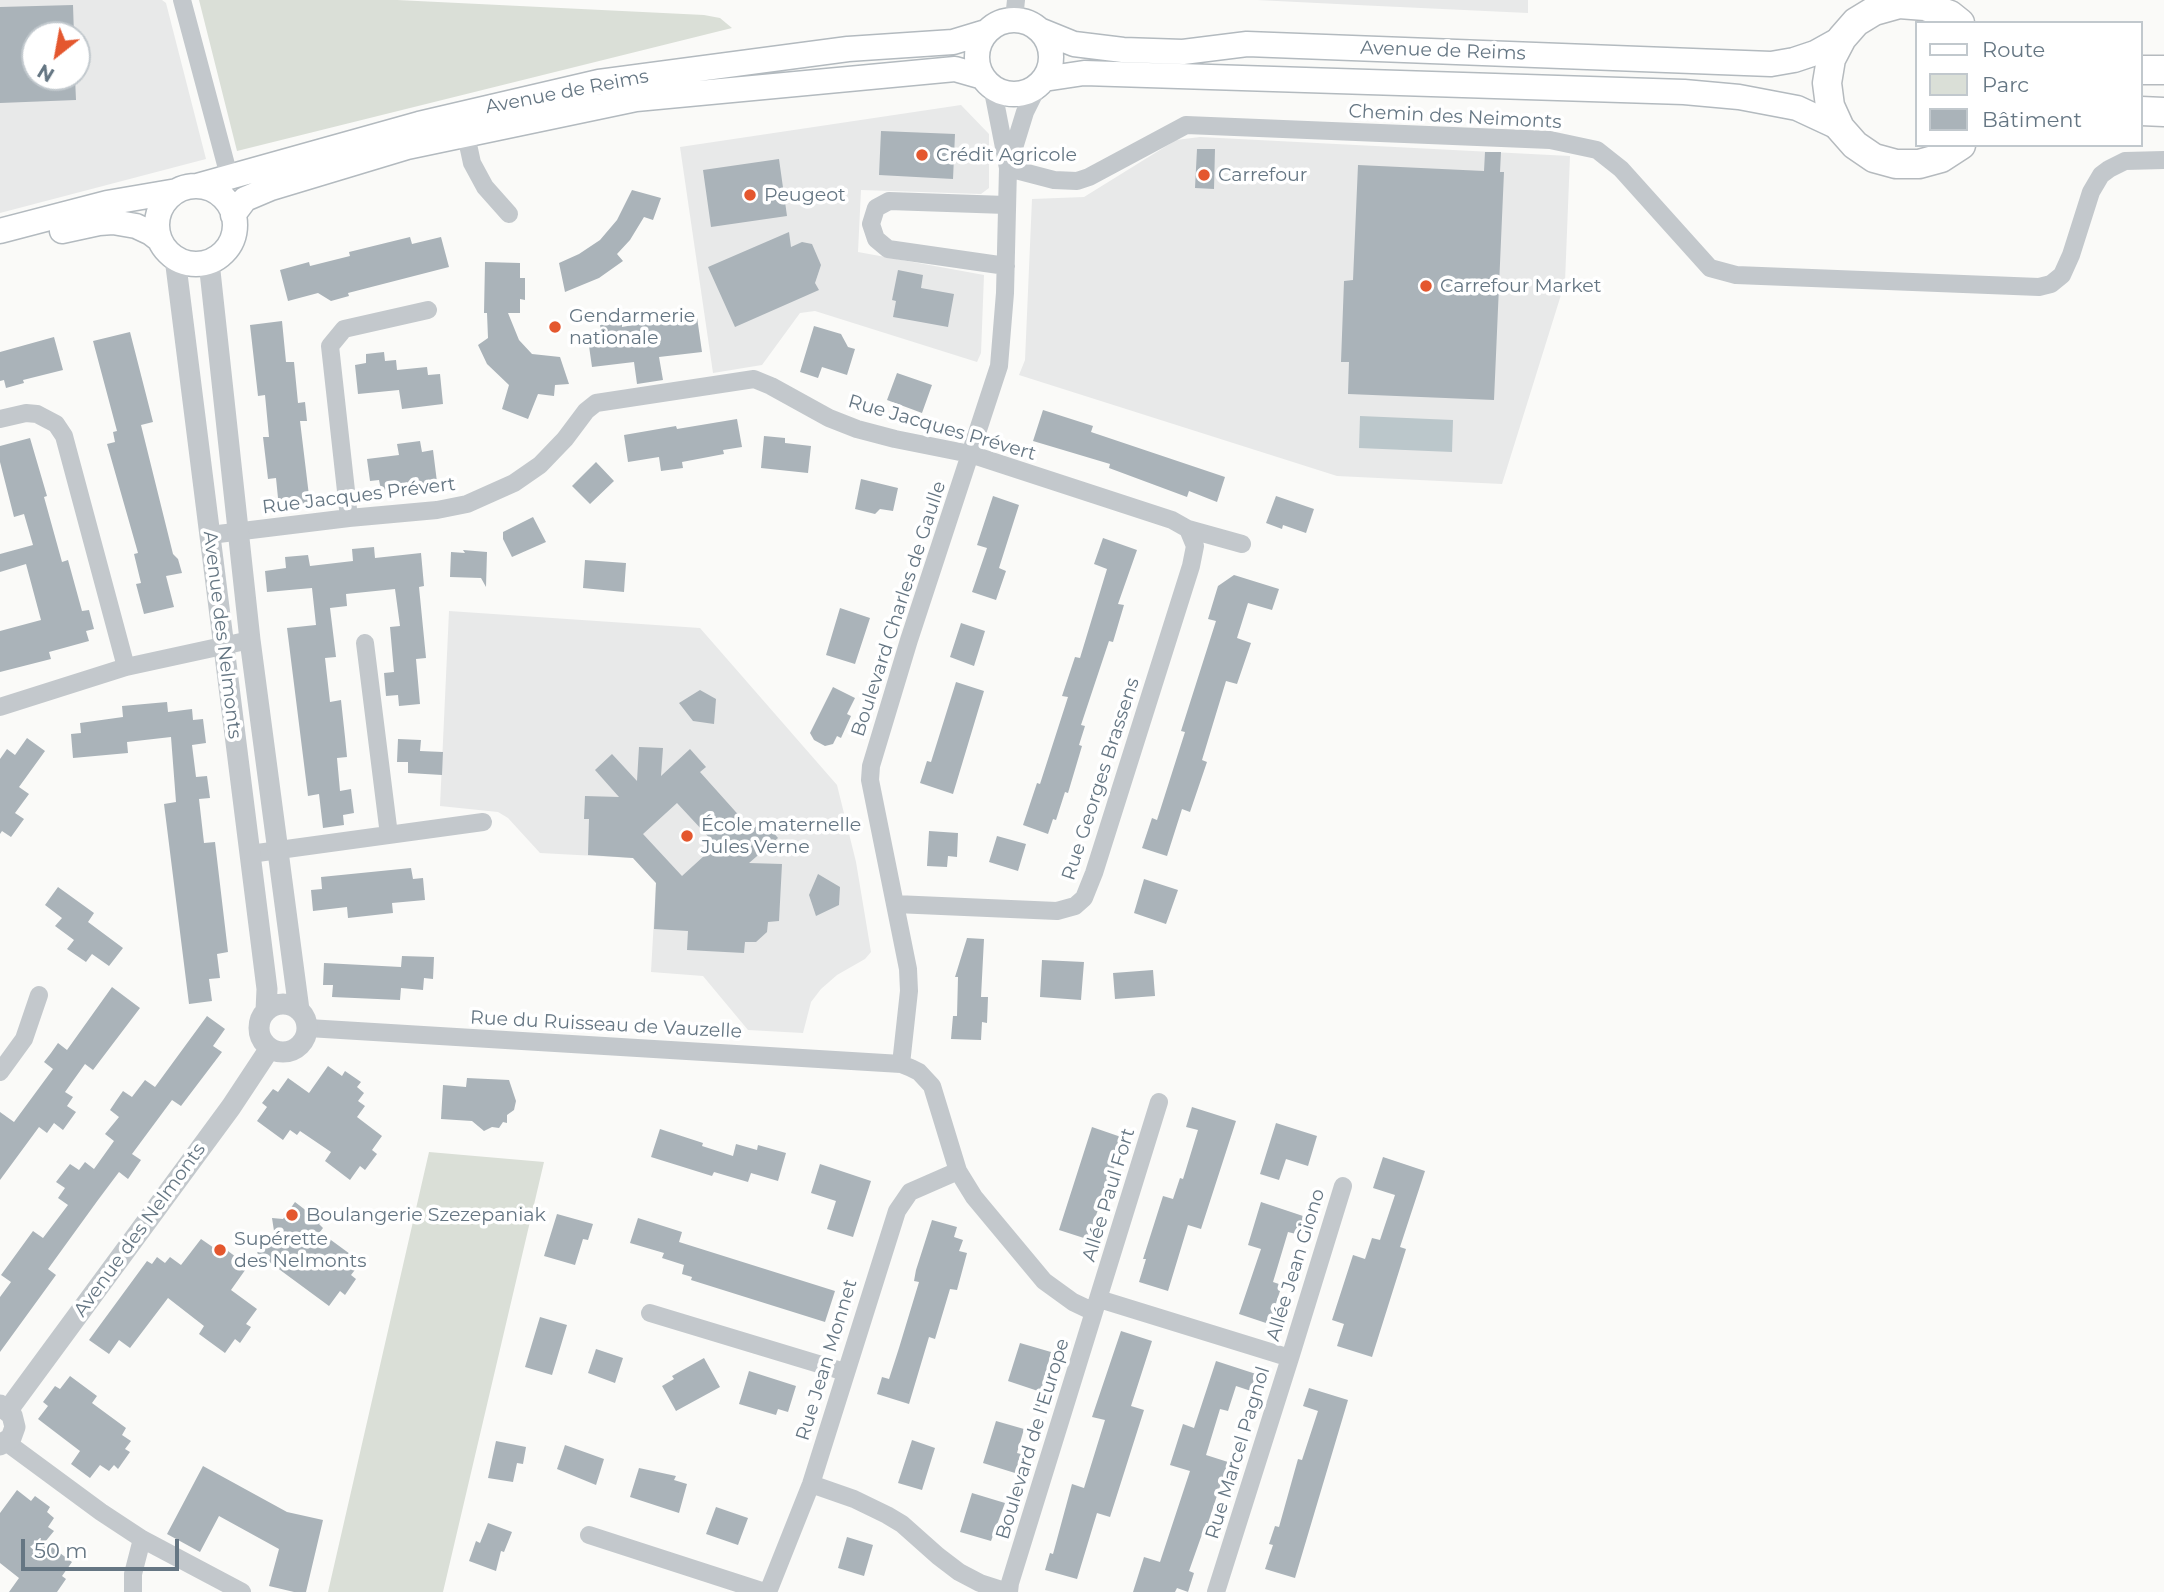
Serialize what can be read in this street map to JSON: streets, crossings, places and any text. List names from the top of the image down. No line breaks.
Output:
{"streets":{"main road":["Avenue de Reims"],"street":["Chemin des Neimonts","Rue Jacques Prévert","Boulevard Charles de Gaulle","Avenue des Nelmonts","Rue Georges Brassens","Rue du Ruisseau de Vauzelle","Allée Paul Fort","Allée Jean Giono","Rue Jean Monnet","Boulevard de l'Europe","Rue Marcel Pagnol"]},"crossings":[["Avenue de Reims","Boulevard Charles de Gaulle"],["Avenue de Reims","Avenue des Nelmonts"],["Chemin des Neimonts","Boulevard Charles de Gaulle"],["Rue Jacques Prévert","Boulevard Charles de Gaulle"],["Rue Jacques Prévert","Avenue des Nelmonts"],["Rue Jacques Prévert","Rue Georges Brassens"],["Boulevard Charles de Gaulle","Rue Georges Brassens"],["Boulevard Charles de Gaulle","Rue du Ruisseau de Vauzelle"],["Avenue des Nelmonts","Rue du Ruisseau de Vauzelle"],["Allée Paul Fort","Boulevard de l'Europe"],["Allée Paul Fort","Rue Marcel Pagnol"],["Allée Jean Giono","Rue Marcel Pagnol"],["Boulevard de l'Europe","Rue Marcel Pagnol"]],"places":["Crédit Agricole","Carrefour","Peugeot","Carrefour Market","Gendarmerie nationale","École maternelle Jules Verne","Boulangerie Szezepaniak","Supérette des Nelmonts"],"legend":["Route","Parc","Bâtiment"],"scale_bar":"50 m","north":"bottom left"}
